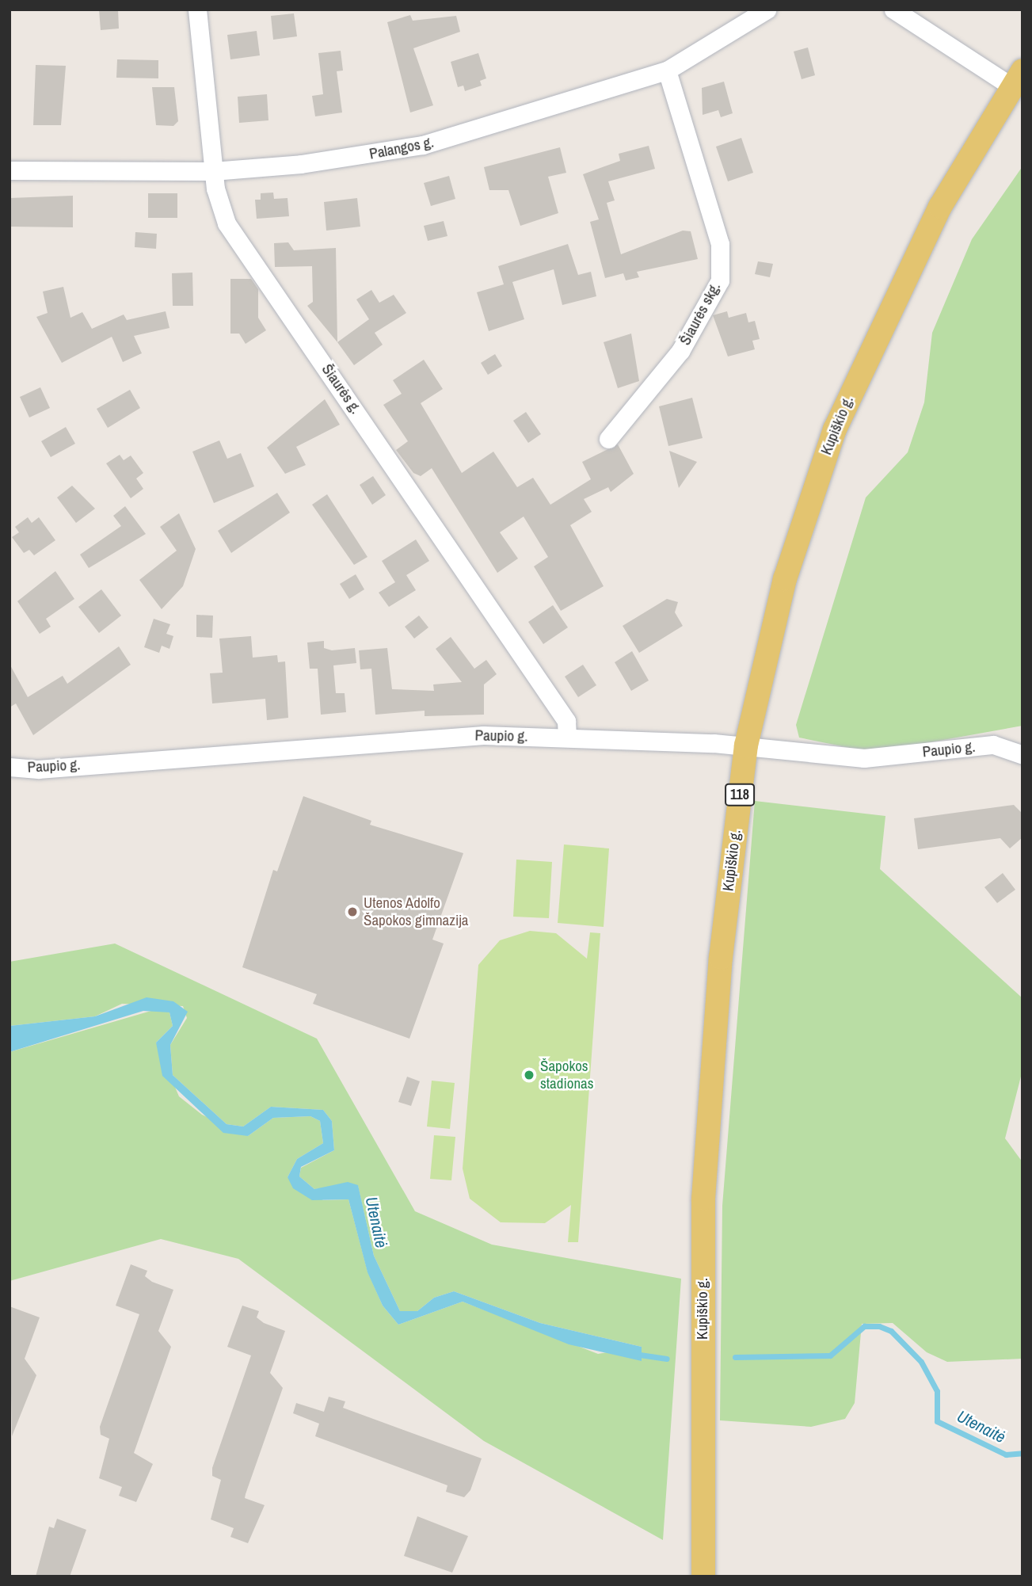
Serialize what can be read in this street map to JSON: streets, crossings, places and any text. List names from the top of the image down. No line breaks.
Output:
{"streets":{"main road":["Kupiškio g.","118"],"street":["Palangos g.","Šiaurės skg.","Šiaurės g.","Paupio g."]},"crossings":[["Palangos g.","Šiaurės skg."],["Palangos g.","Šiaurės g."],["Šiaurės g.","Paupio g."],["Kupiškio g.","Paupio g."]],"water":["Utenaitė"],"places":["Utenos Adolfo Šapokos gimnazija","Šapokos stadionas"]}
